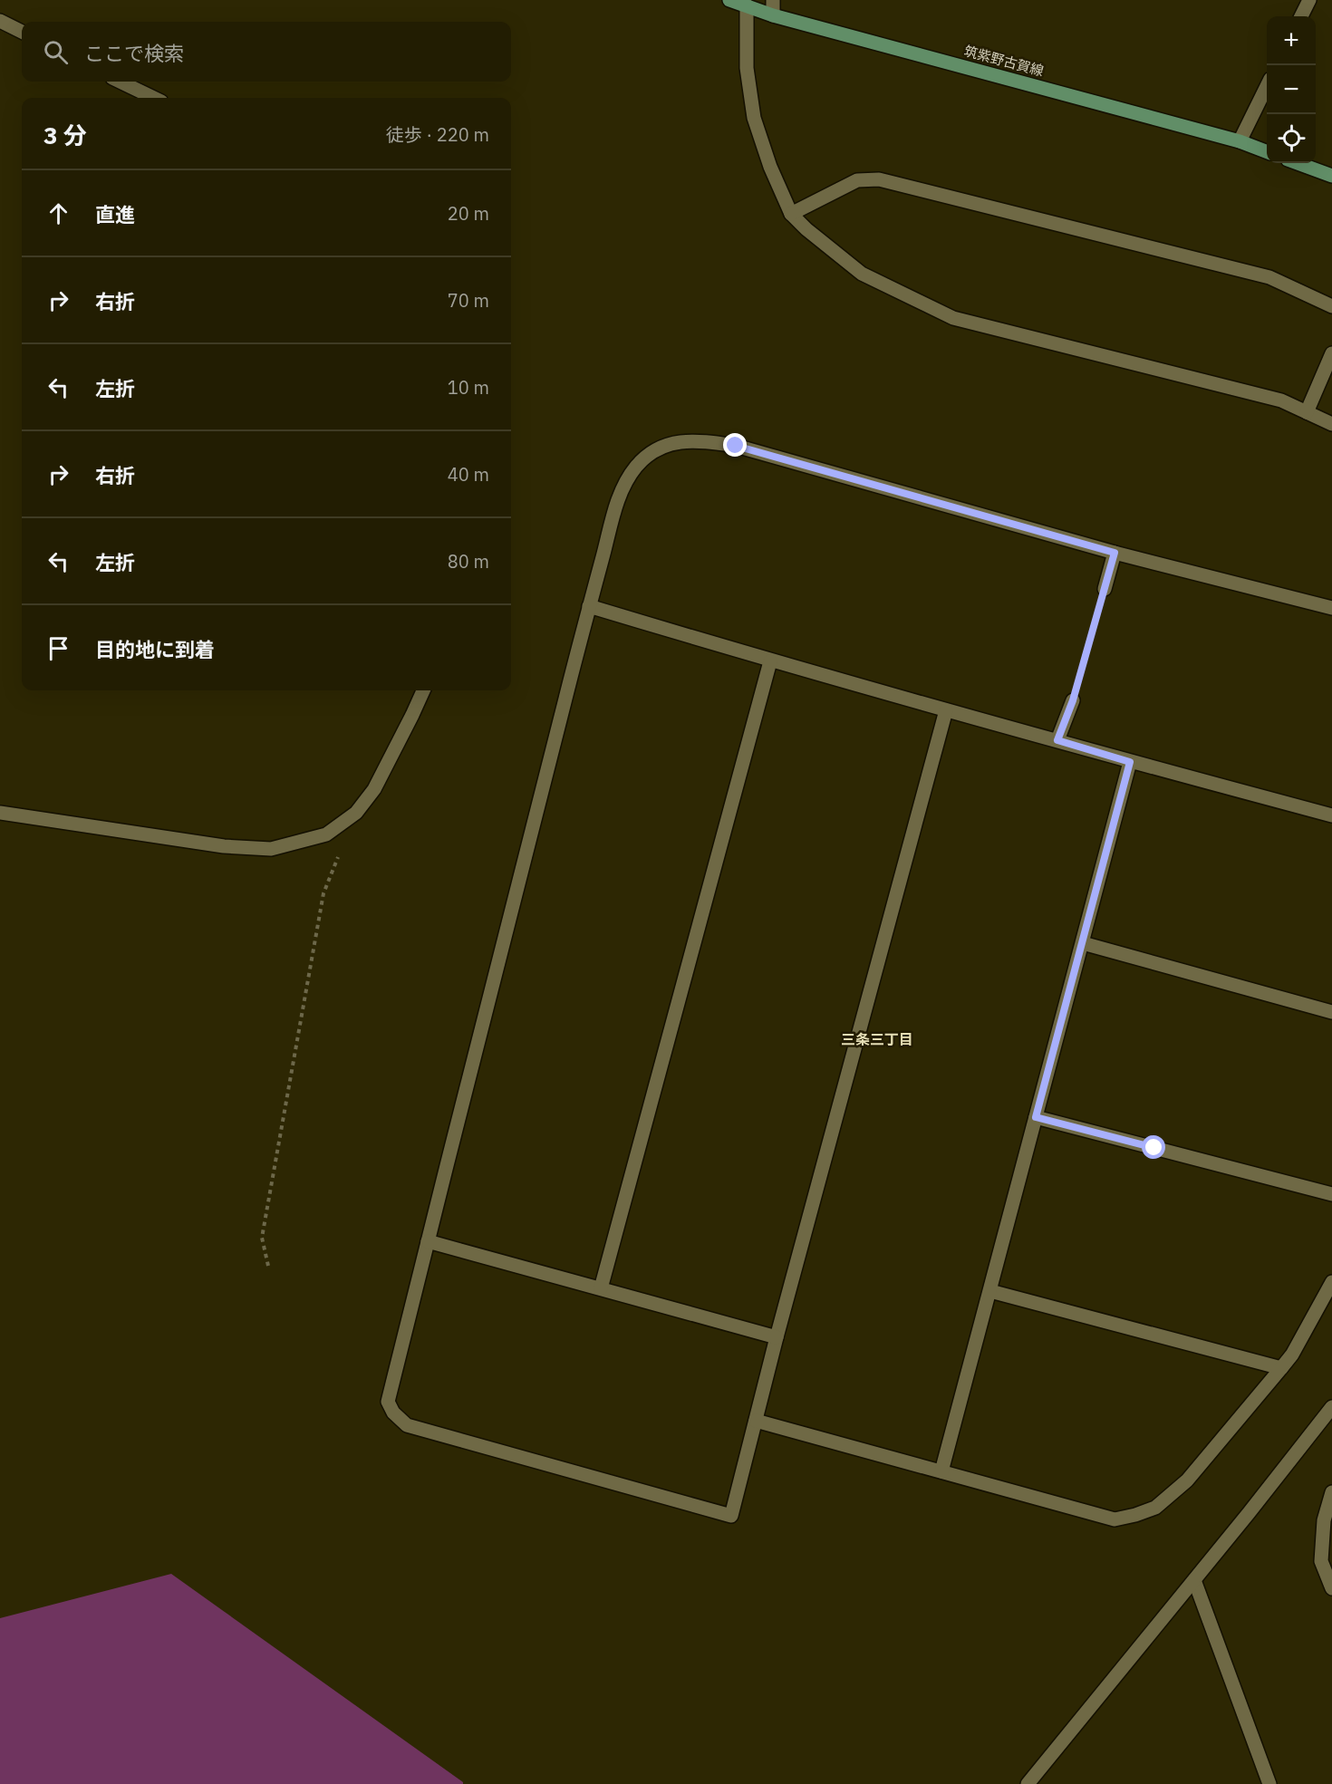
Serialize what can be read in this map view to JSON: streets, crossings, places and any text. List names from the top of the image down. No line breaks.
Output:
{"streets":{"main road":["筑紫野古賀線"]},"districts":["三条三丁目"],"page":{"map_buttons":["+","−"],"search":"ここで検索","heading":["3 分","徒歩 · 220 m"],"list":[["直進","20 m"],["右折","70 m"],["左折","10 m"],["右折","40 m"],["左折","80 m"],"目的地に到着"]}}
